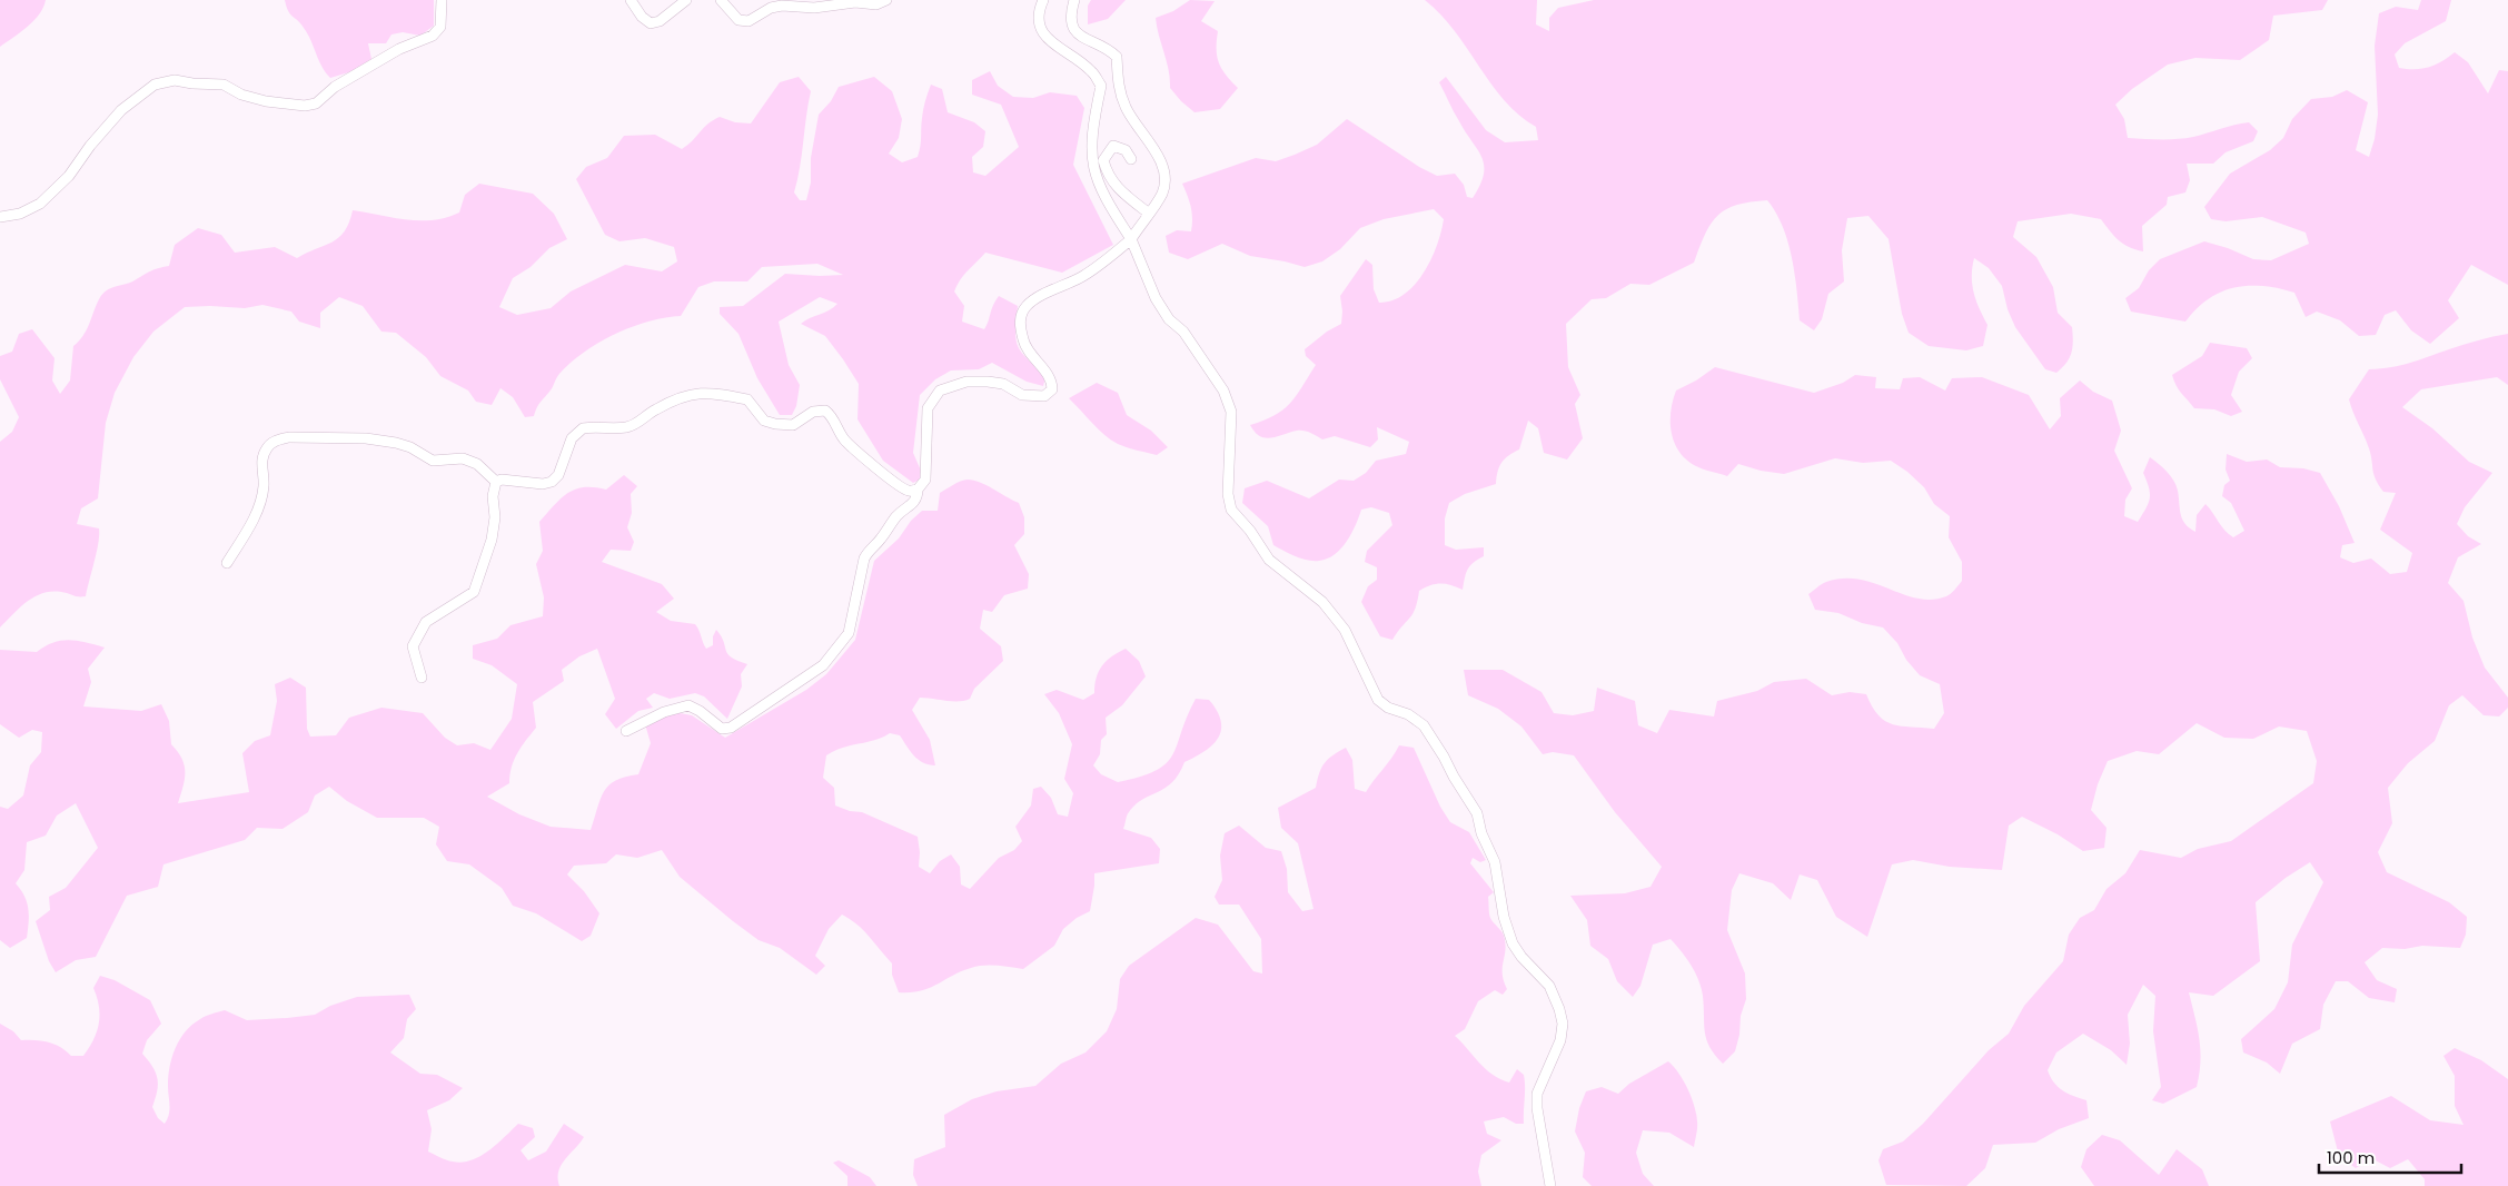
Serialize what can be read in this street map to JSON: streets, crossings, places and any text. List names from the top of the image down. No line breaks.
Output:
{"scale_bar":"100 m"}
